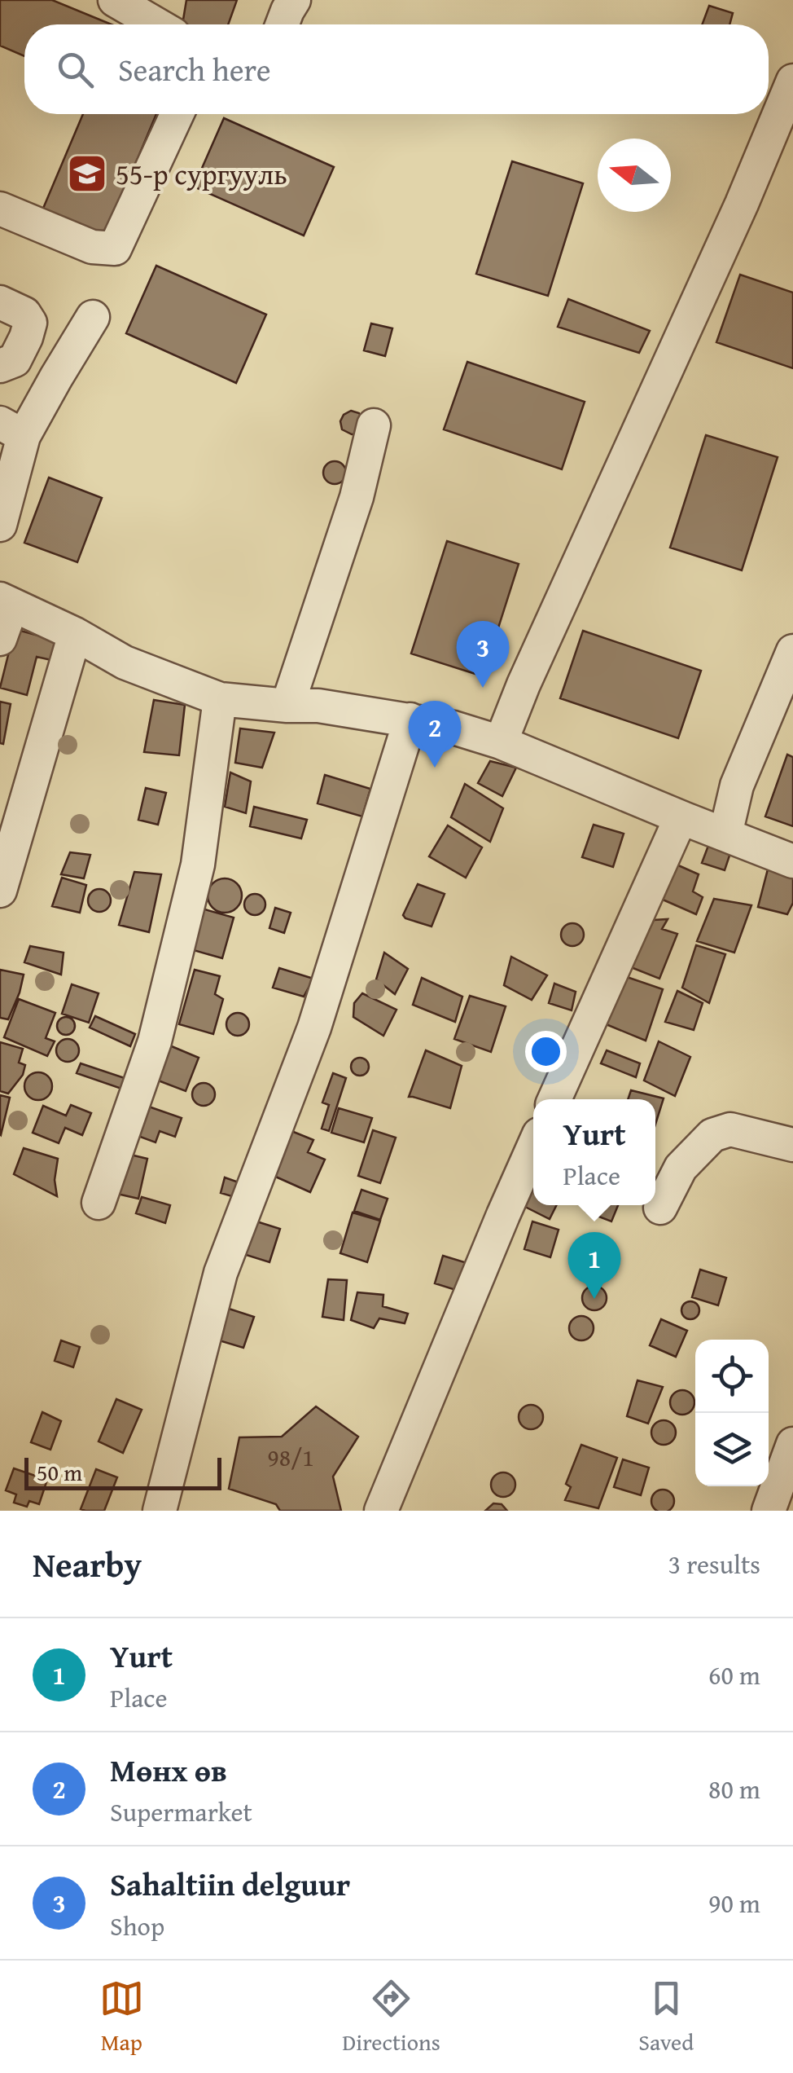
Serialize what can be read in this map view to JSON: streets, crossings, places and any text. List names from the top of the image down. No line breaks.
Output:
{"places":{"school or university":["55-р сургууль"]},"house_numbers":["98/1"],"scale_bar":"50 m","north":"left","page":{"search":"Search here","pins":["3","2","1"],"popup":["Yurt","Place"],"scale":"50 m","heading":["Nearby","3 results"],"list":[{"mark":"1","name":"Yurt","note":"Place","value":"60 m"},{"mark":"2","name":"Мөнх өв","note":"Supermarket","value":"80 m"},{"mark":"3","name":"Sahaltiin delguur","note":"Shop","value":"90 m"}],"nav":["Map","Directions","Saved"]}}
